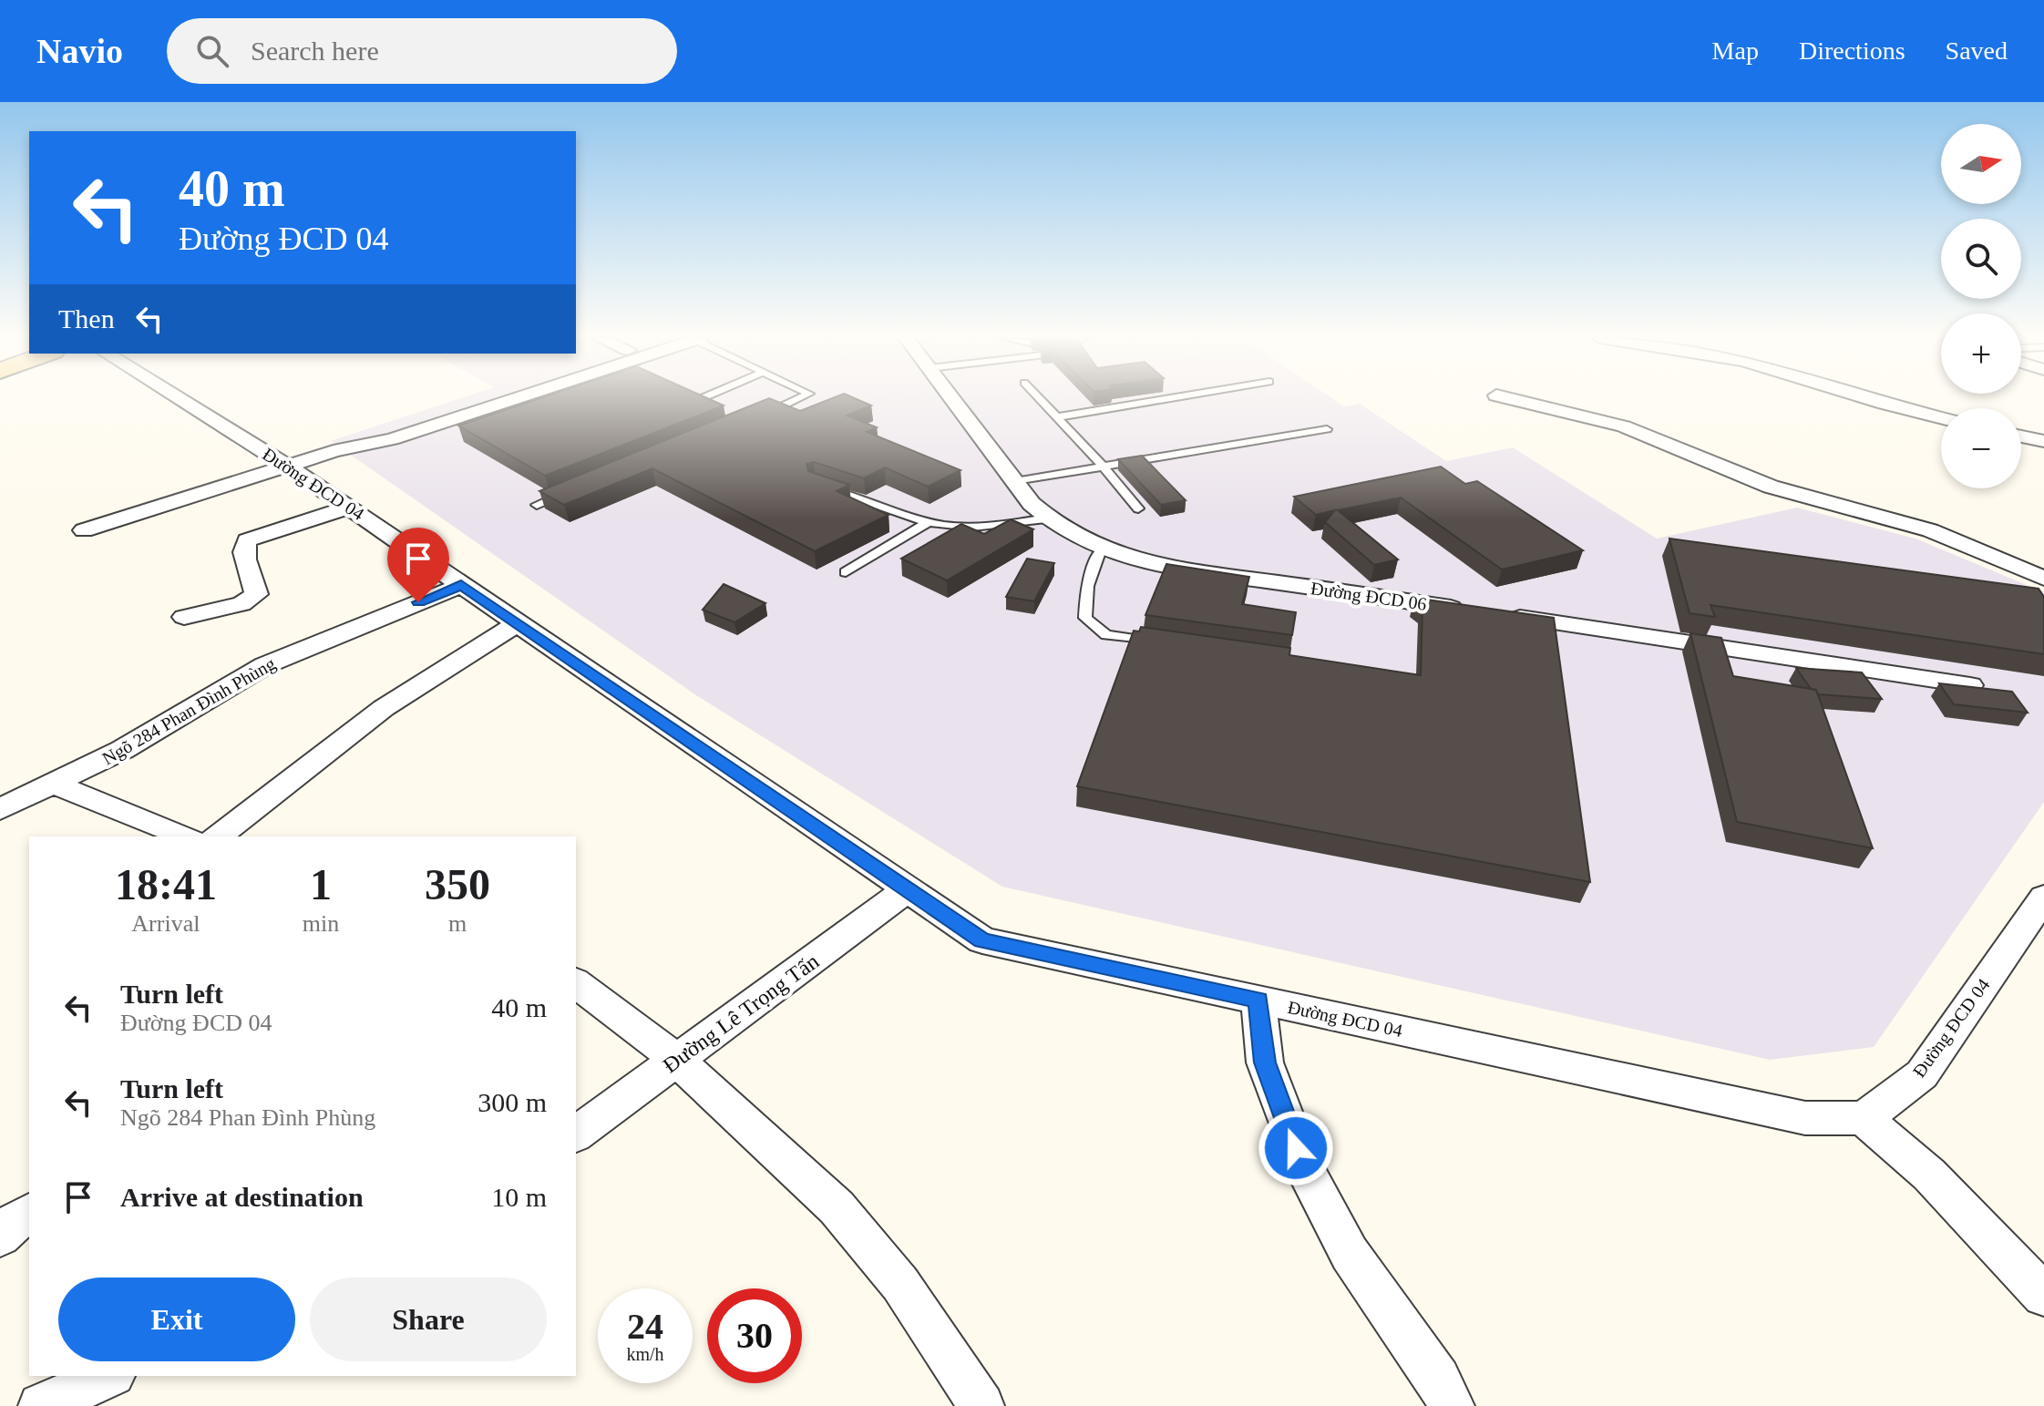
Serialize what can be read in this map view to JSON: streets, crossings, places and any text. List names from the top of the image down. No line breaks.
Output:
{"streets":{"street":["Đường ĐCD 04","Đường ĐCD 06","Ngõ 284 Phan Đình Phùng","Đường Lê Trọng Tấn"]},"crossings":[["Đường ĐCD 04","Ngõ 284 Phan Đình Phùng"],["Đường ĐCD 04","Đường Lê Trọng Tấn"]],"north":"right","page":{"header":"Navio","search":"Search here","nav":["Map","Directions","Saved"],"map_buttons":["+","−"],"turn":["40 m","Đường ĐCD 04"],"then":"Then","eta":["18:41","Arrival","1","min","350","m"],"list":[{"name":"Turn left","note":"Đường ĐCD 04","value":"40 m"},{"name":"Turn left","note":"Ngõ 284 Phan Đình Phùng","value":"300 m"},{"name":"Arrive at destination","value":"10 m"}],"buttons":["Exit","Share"],"speed":"24 km/h","limit":"30"}}
